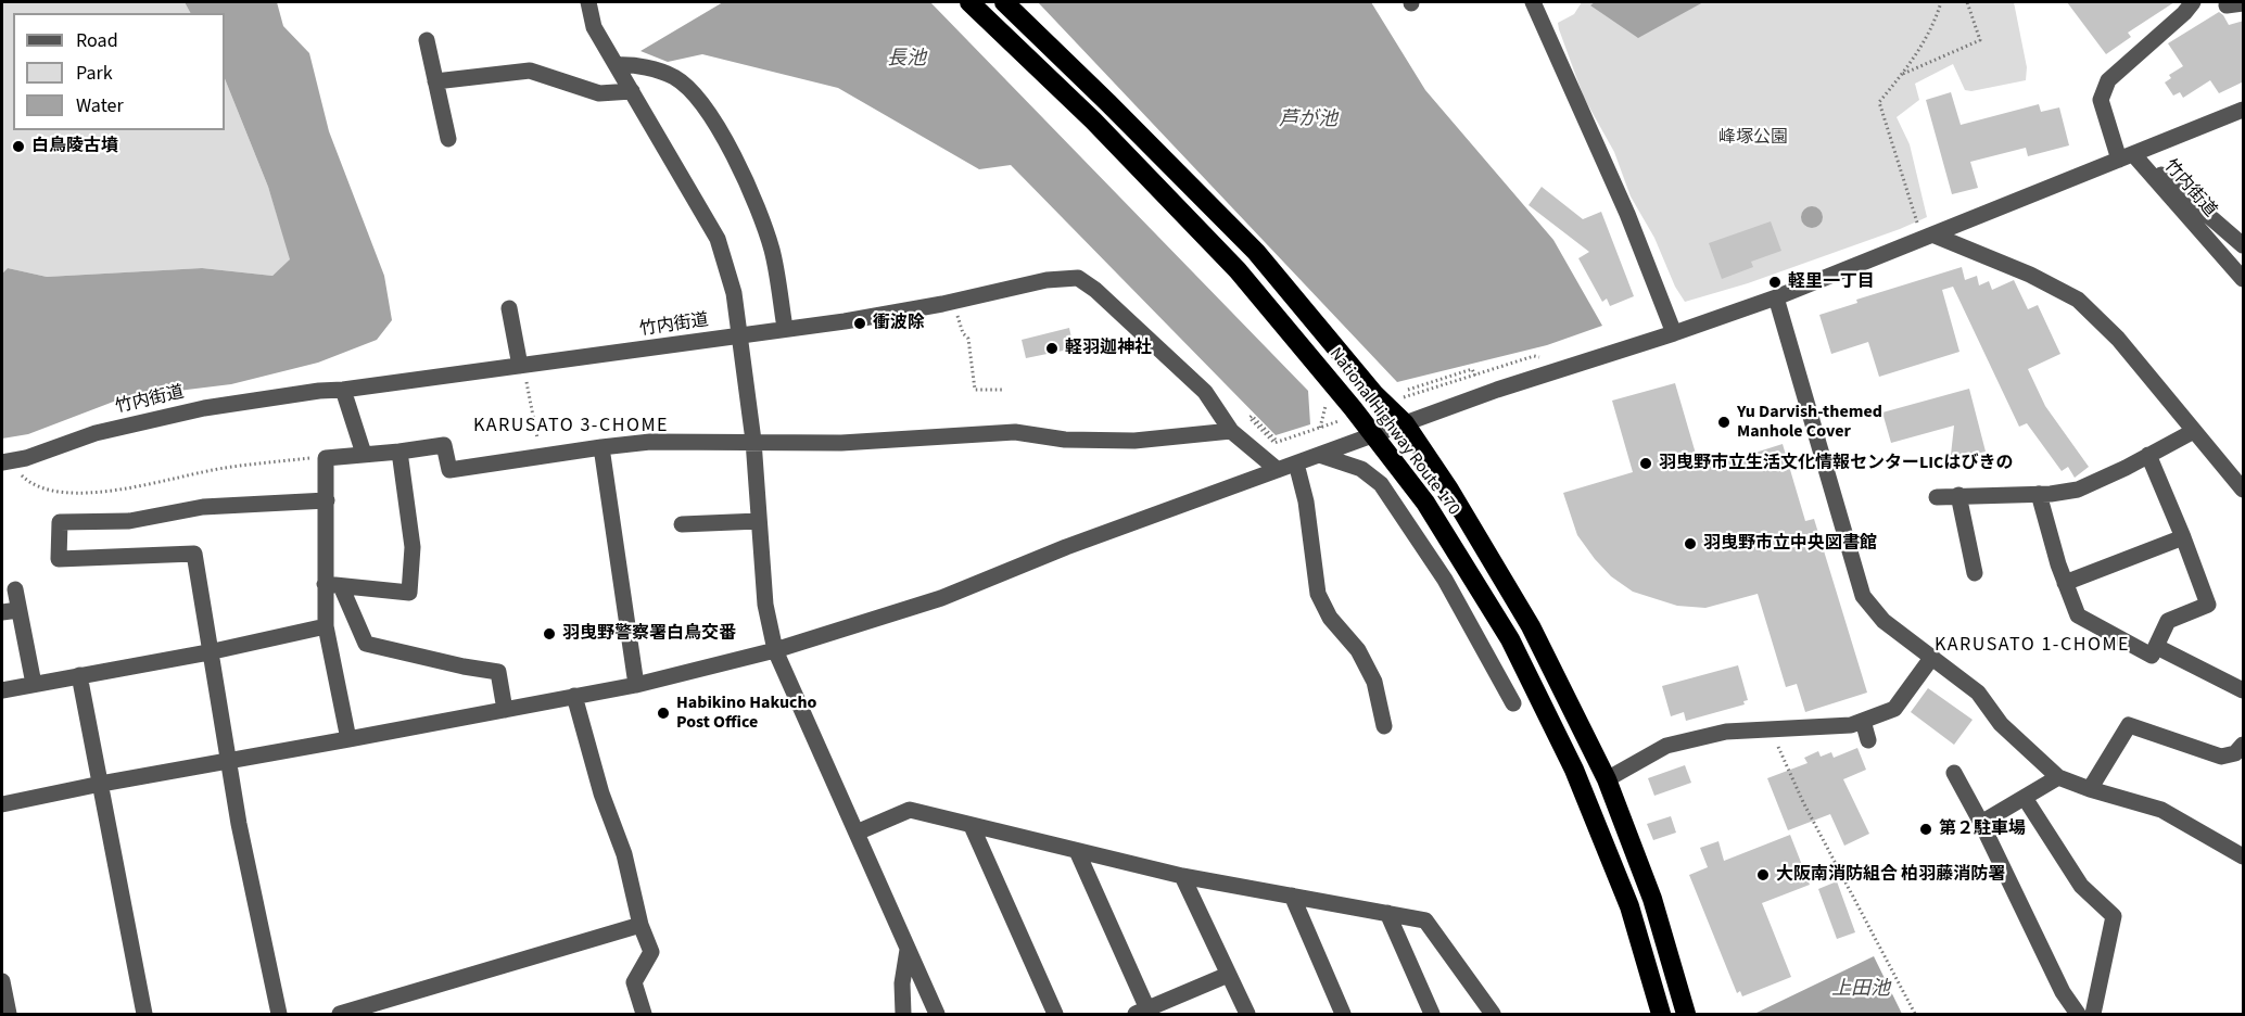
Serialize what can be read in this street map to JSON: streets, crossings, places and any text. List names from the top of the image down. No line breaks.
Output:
{"streets":{"highway":["National Highway Route 170"],"street":["竹内街道"]},"districts":["KARUSATO 3-CHOME","KARUSATO 1-CHOME"],"water":["長池","芦が池","上田池"],"parks":["峰塚公園"],"places":["白鳥陵古墳","軽里一丁目","衝波除","軽羽迦神社","Yu Darvish-themed Manhole Cover","羽曳野市立生活文化情報センターLICはびきの","羽曳野市立中央図書館","羽曳野警察署白鳥交番","Habikino Hakucho Post Office","第２駐車場","大阪南消防組合 柏羽藤消防署"],"legend":["Road","Park","Water"]}
